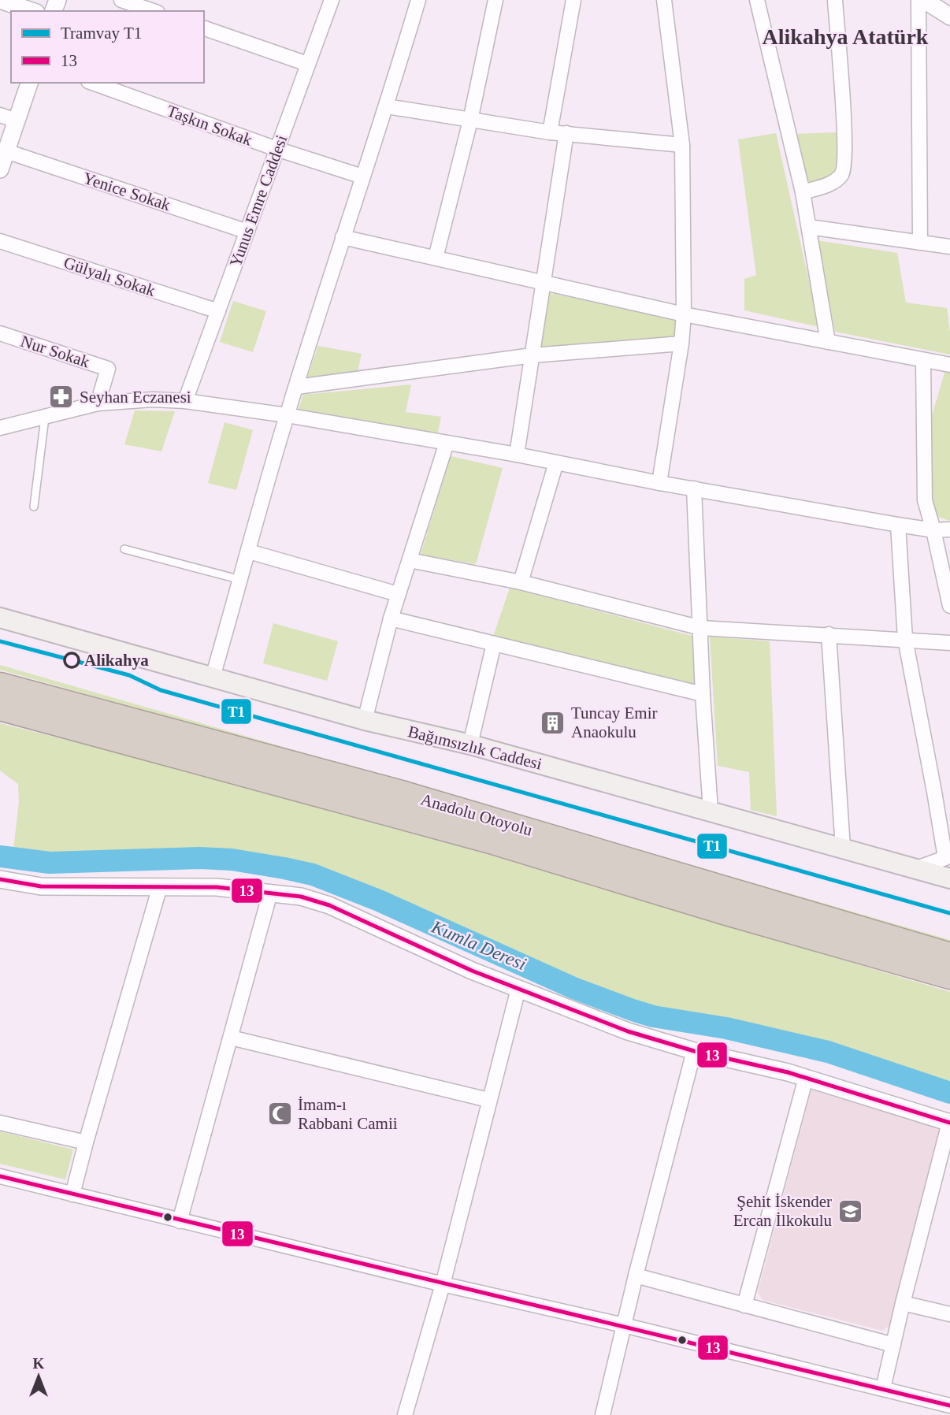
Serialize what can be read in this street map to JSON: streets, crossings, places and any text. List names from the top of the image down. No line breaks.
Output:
{"streets":{"highway":["Anadolu Otoyolu"],"main road":["Bağımsızlık Caddesi"],"street":["Taşkın Sokak","Yenice Sokak","Yunus Emre Caddesi","Gülyalı Sokak","Nur Sokak"]},"crossings":[["Taşkın Sokak","Yunus Emre Caddesi"],["Yenice Sokak","Yunus Emre Caddesi"],["Yunus Emre Caddesi","Gülyalı Sokak"]],"districts":["Alikahya Atatürk"],"water":["Kumla Deresi"],"places":{"pharmacy":["Seyhan Eczanesi"],"other":["Alikahya"],"building":["Tuncay Emir Anaokulu"],"mosque":["İmam-ı Rabbani Camii"],"school or university":["Şehit İskender Ercan İlkokulu"]},"lines":["tram line T1","transit line 13"],"legend":["Tramvay T1","13"],"north":"top"}
